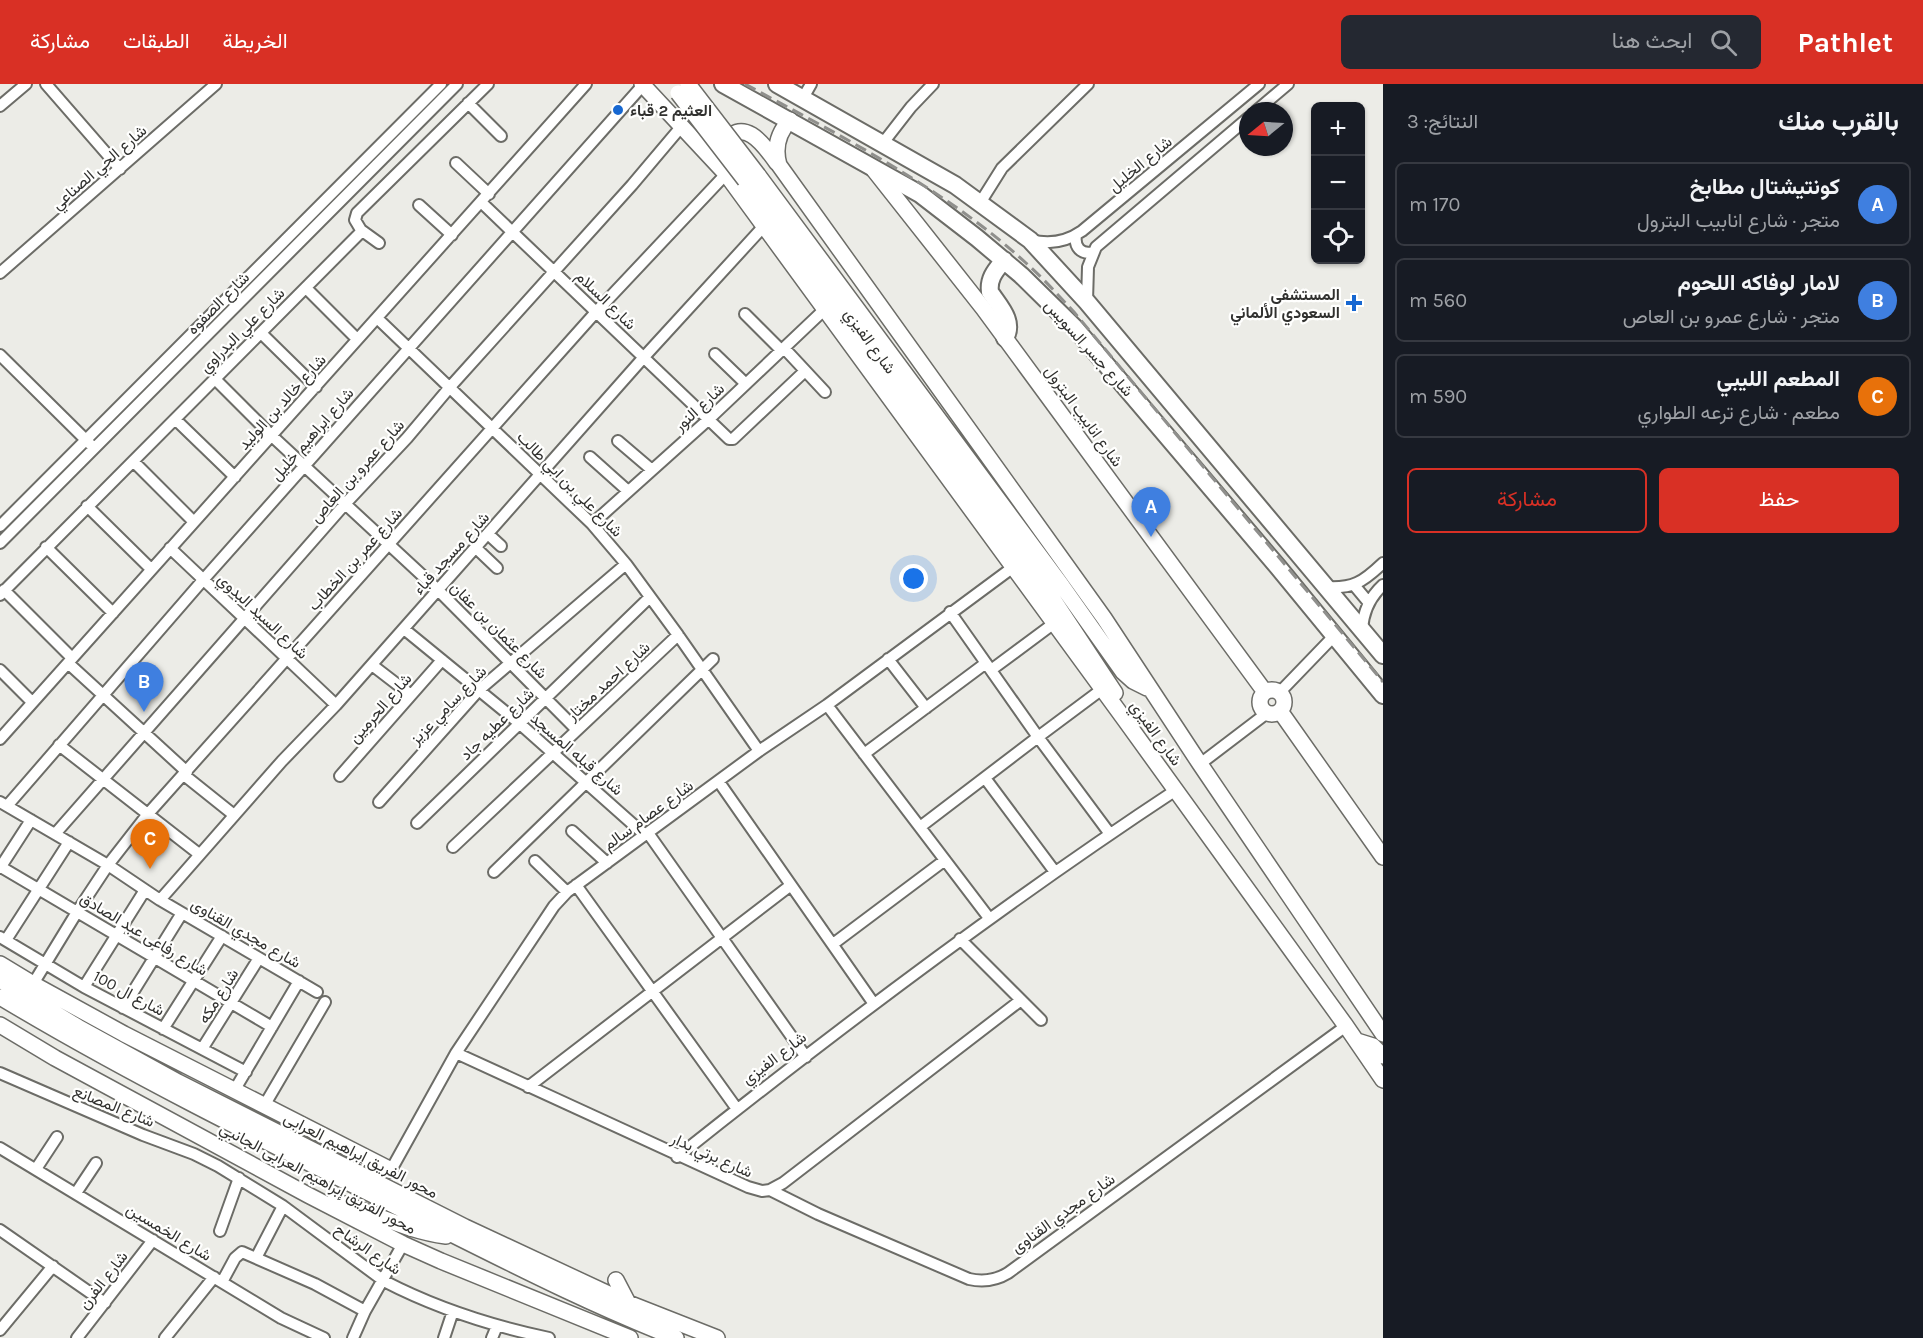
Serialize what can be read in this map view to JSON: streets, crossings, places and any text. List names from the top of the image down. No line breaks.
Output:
{"streets":{"main road":["شارع الفيزي","شارع جسر السويس","شارع انابيب البترول","محور الفريق إبراهيم العرابى","محور الفريق إبراهيم العرابى الجانبي"],"street":["شارع الخليل","شارع الحي الصناعي","شارع السلام","شارع الصفوه","شارع علي البدراوي","شارع خالد بن الوليد","شارع النور","شارع ابراهيم خليل","شارع عمرو بن العاص","شارع علي بن ابي طالب","شارع مسجد قباء","شارع عمر بن الخطاب","شارع السيد البدوي","شارع عثمان بن عفان","شارع احمد مختار","شارع سامي عزيز","شارع الحرمين","شارع عطيه جاد","شارع قبله المسجد","شارع عصام سالم","شارع مجدي القناوى","شارع رفاعى عبد الصادق","شارع ال 100","شارع مكه","شارع المصانع","شارع برتي بدار","شارع الخمسين","شارع الرشاح","شارع الفرن"]},"crossings":[["شارع الخليل","شارع جسر السويس"],["شارع السلام","شارع خالد بن الوليد"],["شارع السلام","شارع النور"],["شارع السلام","شارع ابراهيم خليل"],["شارع السلام","شارع عمرو بن العاص"],["شارع السلام","شارع مسجد قباء"],["شارع السلام","شارع عمر بن الخطاب"],["شارع علي البدراوي","شارع عثمان بن عفان"],["شارع الفيزي","شارع النور"],["شارع الفيزي","شارع ابراهيم خليل"],["شارع الفيزي","شارع عمرو بن العاص"],["شارع الفيزي","شارع مسجد قباء"],["شارع الفيزي","شارع عمر بن الخطاب"],["شارع الفيزي","شارع قبله المسجد"],["شارع الفيزي","شارع عصام سالم"],["شارع الفيزي","شارع برتي بدار"],["شارع جسر السويس","شارع انابيب البترول"],["شارع خالد بن الوليد","شارع علي بن ابي طالب"],["شارع خالد بن الوليد","شارع السيد البدوي"],["شارع خالد بن الوليد","شارع عثمان بن عفان"],["شارع النور","شارع علي بن ابي طالب"],["شارع ابراهيم خليل","شارع علي بن ابي طالب"],["شارع ابراهيم خليل","شارع السيد البدوي"],["شارع ابراهيم خليل","شارع عثمان بن عفان"],["شارع ابراهيم خليل","شارع مجدي القناوى"],["شارع عمرو بن العاص","شارع علي بن ابي طالب"],["شارع عمرو بن العاص","شارع السيد البدوي"],["شارع عمرو بن العاص","شارع عثمان بن عفان"],["شارع عمرو بن العاص","شارع مجدي القناوى"],["شارع علي بن ابي طالب","شارع مسجد قباء"],["شارع علي بن ابي طالب","شارع عمر بن الخطاب"],["شارع علي بن ابي طالب","شارع احمد مختار"],["شارع علي بن ابي طالب","شارع سامي عزيز"],["شارع علي بن ابي طالب","شارع عطيه جاد"],["شارع علي بن ابي طالب","شارع عصام سالم"],["شارع مسجد قباء","شارع السيد البدوي"],["شارع مسجد قباء","شارع عثمان بن عفان"],["شارع مسجد قباء","شارع قبله المسجد"],["شارع مسجد قباء","شارع مجدي القناوى"],["شارع عمر بن الخطاب","شارع السيد البدوي"],["شارع عمر بن الخطاب","شارع عثمان بن عفان"],["شارع عمر بن الخطاب","شارع مجدي القناوى"],["شارع عمر بن الخطاب","شارع رفاعى عبد الصادق"],["شارع عمر بن الخطاب","شارع ال 100"],["شارع عمر بن الخطاب","محور الفريق إبراهيم العرابى"],["شارع عثمان بن عفان","شارع احمد مختار"],["شارع عثمان بن عفان","شارع سامي عزيز"],["شارع عثمان بن عفان","شارع عطيه جاد"],["شارع احمد مختار","شارع قبله المسجد"],["شارع سامي عزيز","شارع قبله المسجد"],["شارع الحرمين","شارع قبله المسجد"],["شارع عطيه جاد","شارع قبله المسجد"],["شارع قبله المسجد","شارع عصام سالم"],["شارع عصام سالم","شارع برتي بدار"],["شارع مجدي القناوى","شارع مكه"],["شارع مجدي القناوى","شارع برتي بدار"],["شارع رفاعى عبد الصادق","شارع مكه"],["شارع ال 100","شارع مكه"],["شارع المصانع","شارع الرشاح"],["شارع الخمسين","شارع الفرن"]],"places":{"other":["العثيم 2 قباء"],"health":["المستشفى السعودي الألماني"]},"north":"left","page":{"header":"Pathlet","search":"ابحث هنا","nav":["الخريطة","الطبقات","مشاركة"],"heading":["بالقرب منك","النتائج: 3"],"map_buttons":["+","−"],"list":[{"mark":"A","name":"كونتيشتال مطابخ","note":"متجر · شارع انابيب البترول","value":"170 m"},{"mark":"B","name":"لامار لوفاكه اللحوم","note":"متجر · شارع عمرو بن العاص","value":"560 m"},{"mark":"C","name":"المطعم الليبي","note":"مطعم · شارع ترعه الطواري","value":"590 m"}],"buttons":["حفظ","مشاركة"],"pins":["A","B","C"]}}
